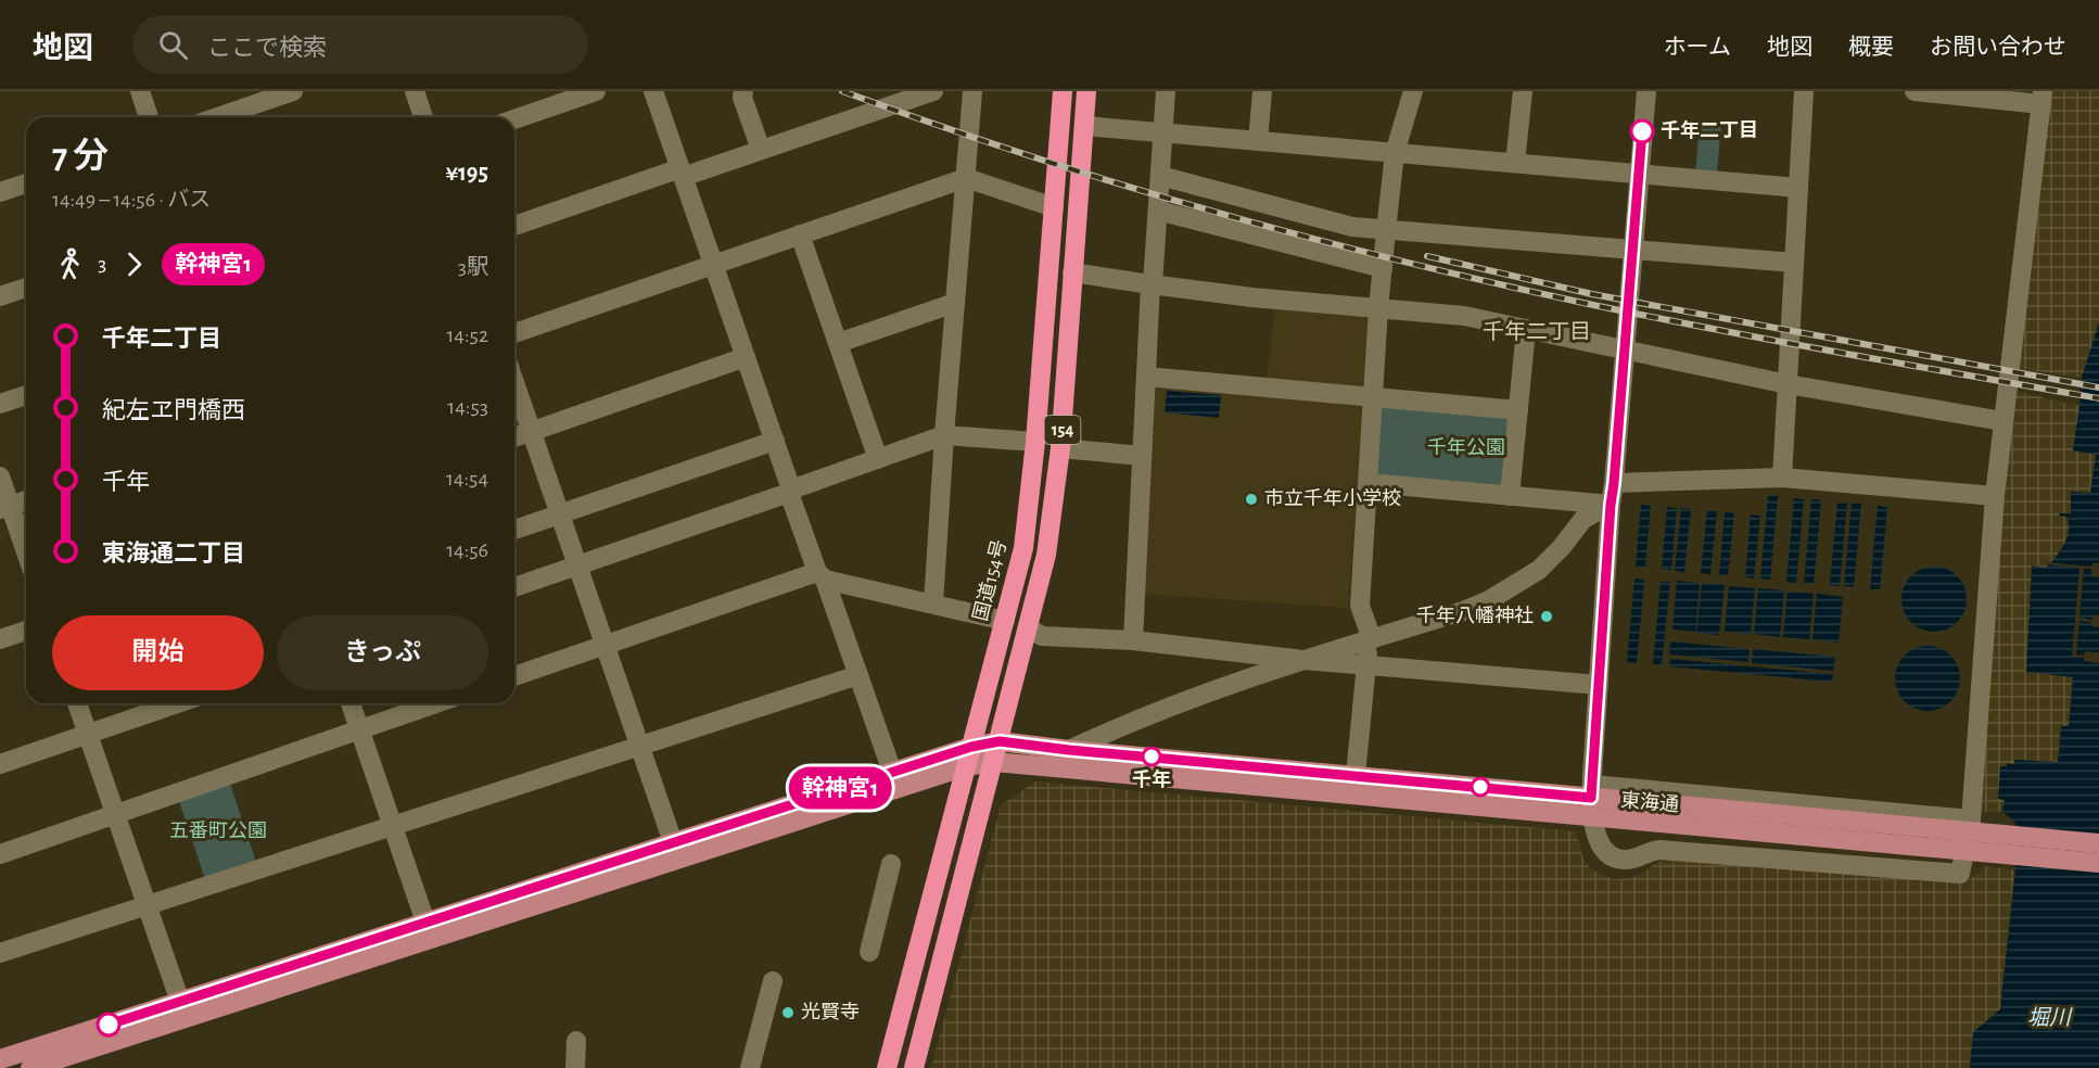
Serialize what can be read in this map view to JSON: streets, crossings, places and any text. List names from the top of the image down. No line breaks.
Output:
{"streets":{"highway":["154","国道154号"],"main road":["東海通"]},"crossings":[["154","東海通"],["国道154号","東海通"]],"districts":["千年二丁目"],"water":["堀川"],"parks":["千年公園","五番町公園"],"places":["千年二丁目","市立千年小学校","千年八幡神社","千年","光賢寺"],"lines":["bus line 幹神宮1"],"page":{"header":"地図","search":"ここで検索","nav":["ホーム","地図","概要","お問い合わせ"],"on_map":"幹神宮1","heading":["7 分","14:49 – 14:56 · バス","¥195"],"legs":["3","幹神宮1","3駅"],"list":[{"name":"千年二丁目","value":"14:52"},{"name":"紀左ヱ門橋西","value":"14:53"},{"name":"千年","value":"14:54"},{"name":"東海通二丁目","value":"14:56"}],"buttons":["開始","きっぷ"]}}
